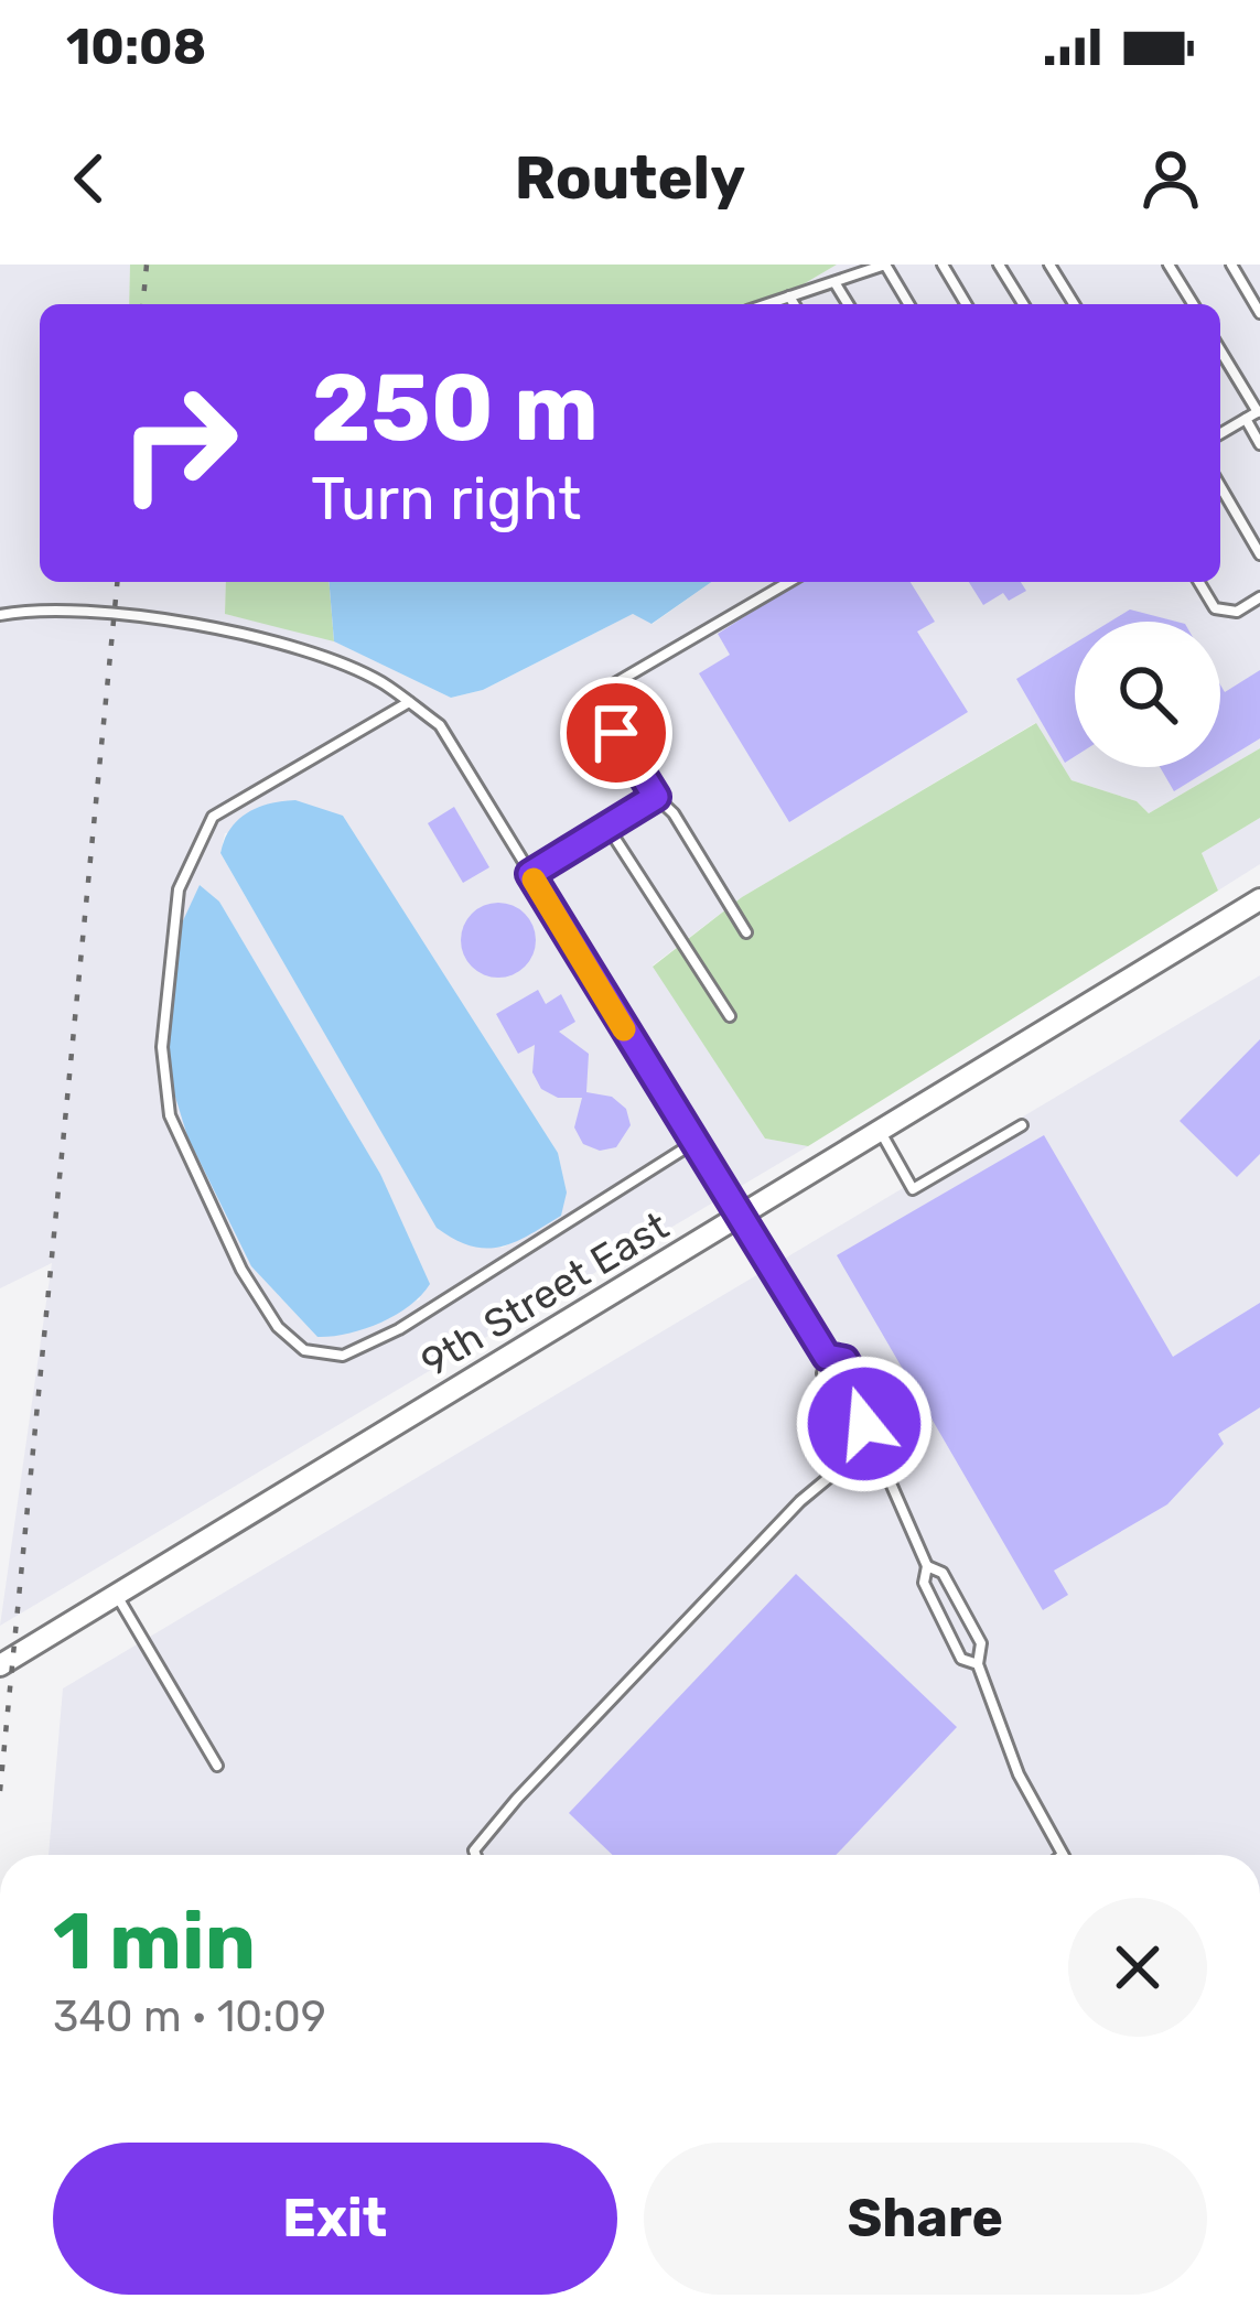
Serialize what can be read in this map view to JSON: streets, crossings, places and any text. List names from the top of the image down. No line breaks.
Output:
{"streets":{"street":["9th Street East"]},"page":{"status":"10:08","header":"Routely","turn":["250 m","Turn right"],"heading":["1 min","340 m · 10:09"],"buttons":["Exit","Share"]}}
